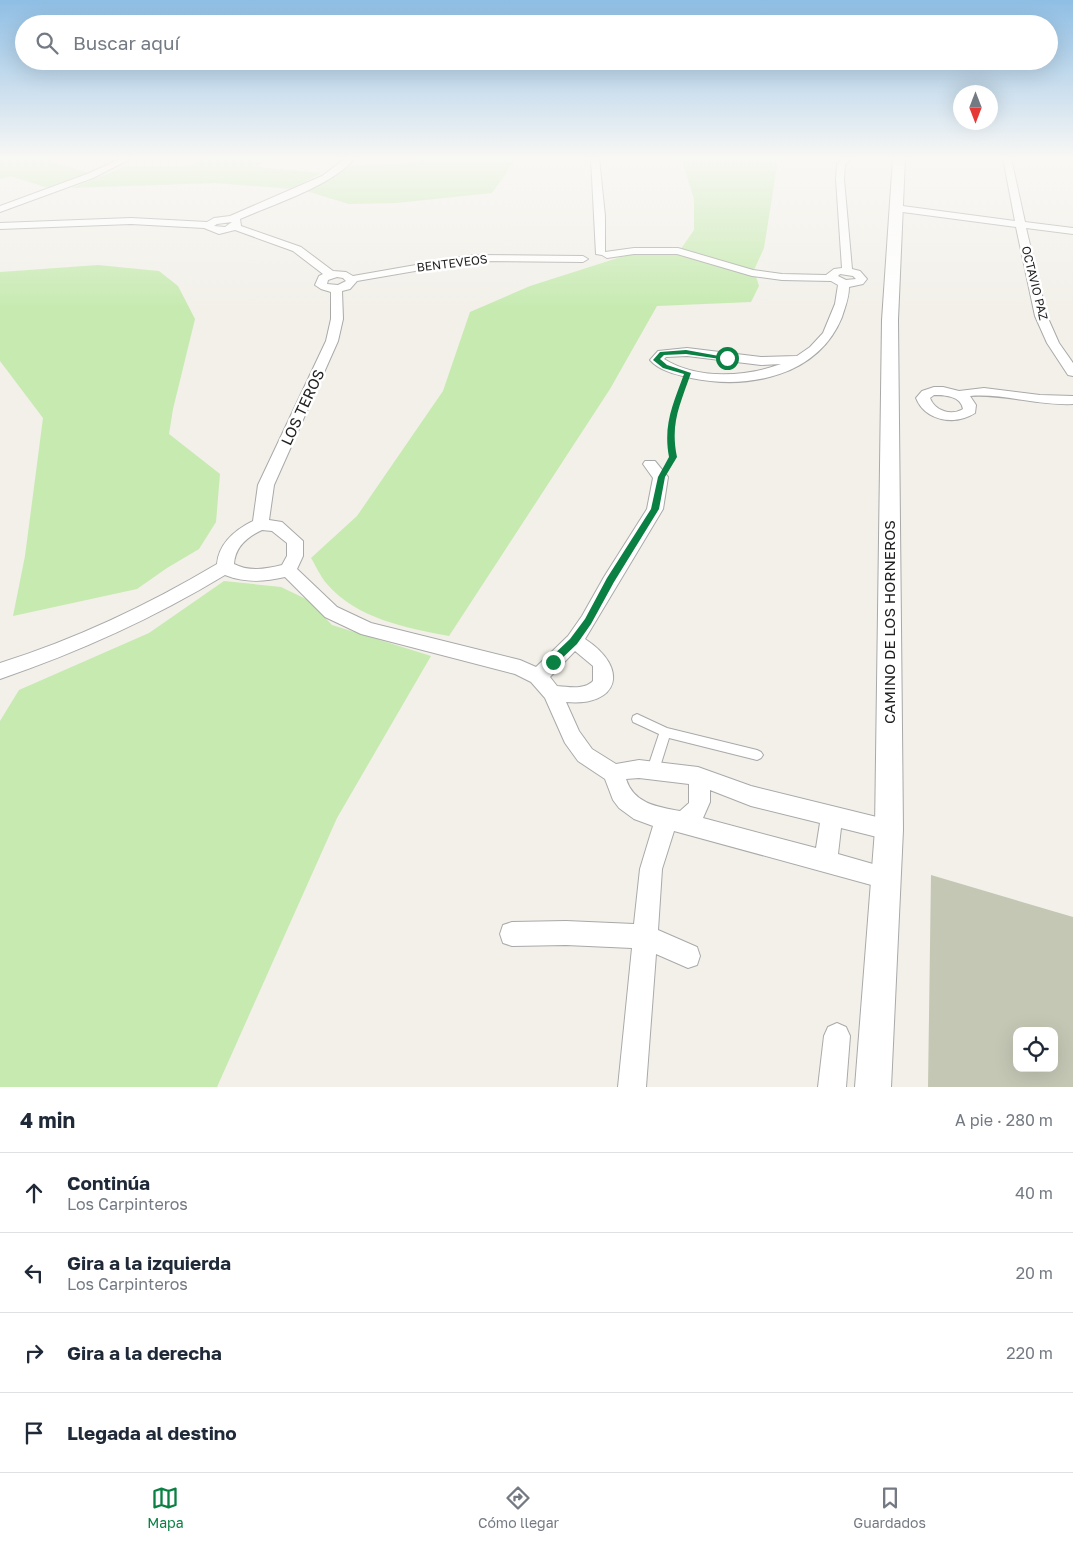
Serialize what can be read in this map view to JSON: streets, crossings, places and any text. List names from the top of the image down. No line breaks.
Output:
{"streets":{"street":["BENTEVEOS","OCTAVIO PAZ","LOS TEROS","CAMINO DE LOS HORNEROS"]},"north":"bottom","page":{"search":"Buscar aquí","heading":["4 min","A pie · 280 m"],"list":[["Continúa","Los Carpinteros","40 m"],["Gira a la izquierda","Los Carpinteros","20 m"],["Gira a la derecha","220 m"],"Llegada al destino"],"nav":["Mapa","Cómo llegar","Guardados"]}}
